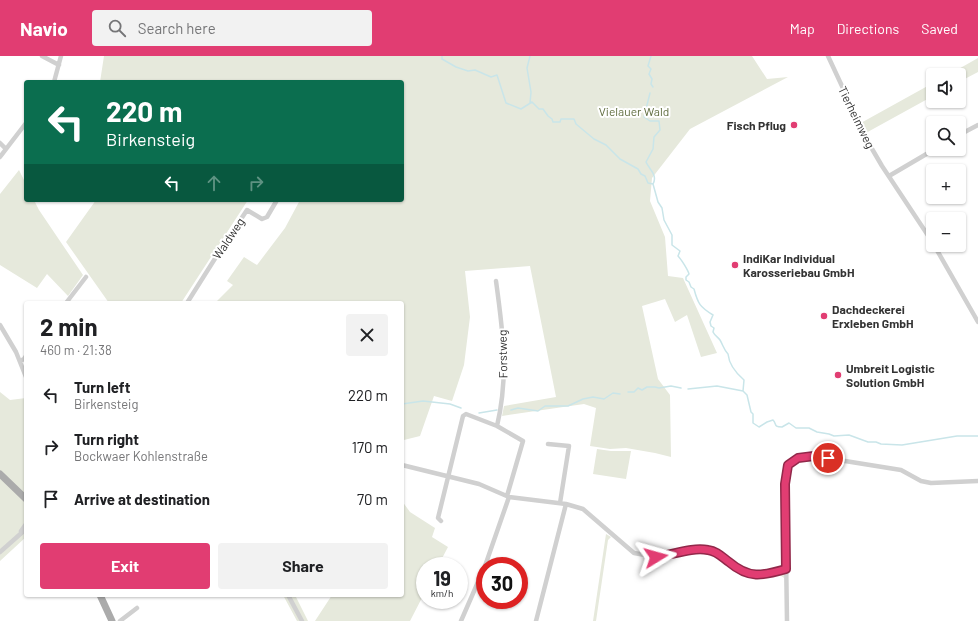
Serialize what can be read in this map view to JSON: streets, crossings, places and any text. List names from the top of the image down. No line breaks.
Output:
{"streets":{"street":["Tierheimweg","Waldweg","Forstweg"]},"parks":["Vielauer Wald"],"places":["Fisch Pflug","IndiKar Individual Karosseriebau GmbH","Dachdeckerei Erxleben GmbH","Umbreit Logistic Solution GmbH"],"page":{"header":"Navio","search":"Search here","nav":["Map","Directions","Saved"],"map_buttons":["+","−"],"turn":["220 m","Birkensteig"],"heading":["2 min","460 m · 21:38"],"list":[{"name":"Turn left","note":"Birkensteig","value":"220 m"},{"name":"Turn right","note":"Bockwaer Kohlenstraße","value":"170 m"},{"name":"Arrive at destination","value":"70 m"}],"buttons":["Exit","Share"],"speed":"19 km/h","limit":"30"}}
